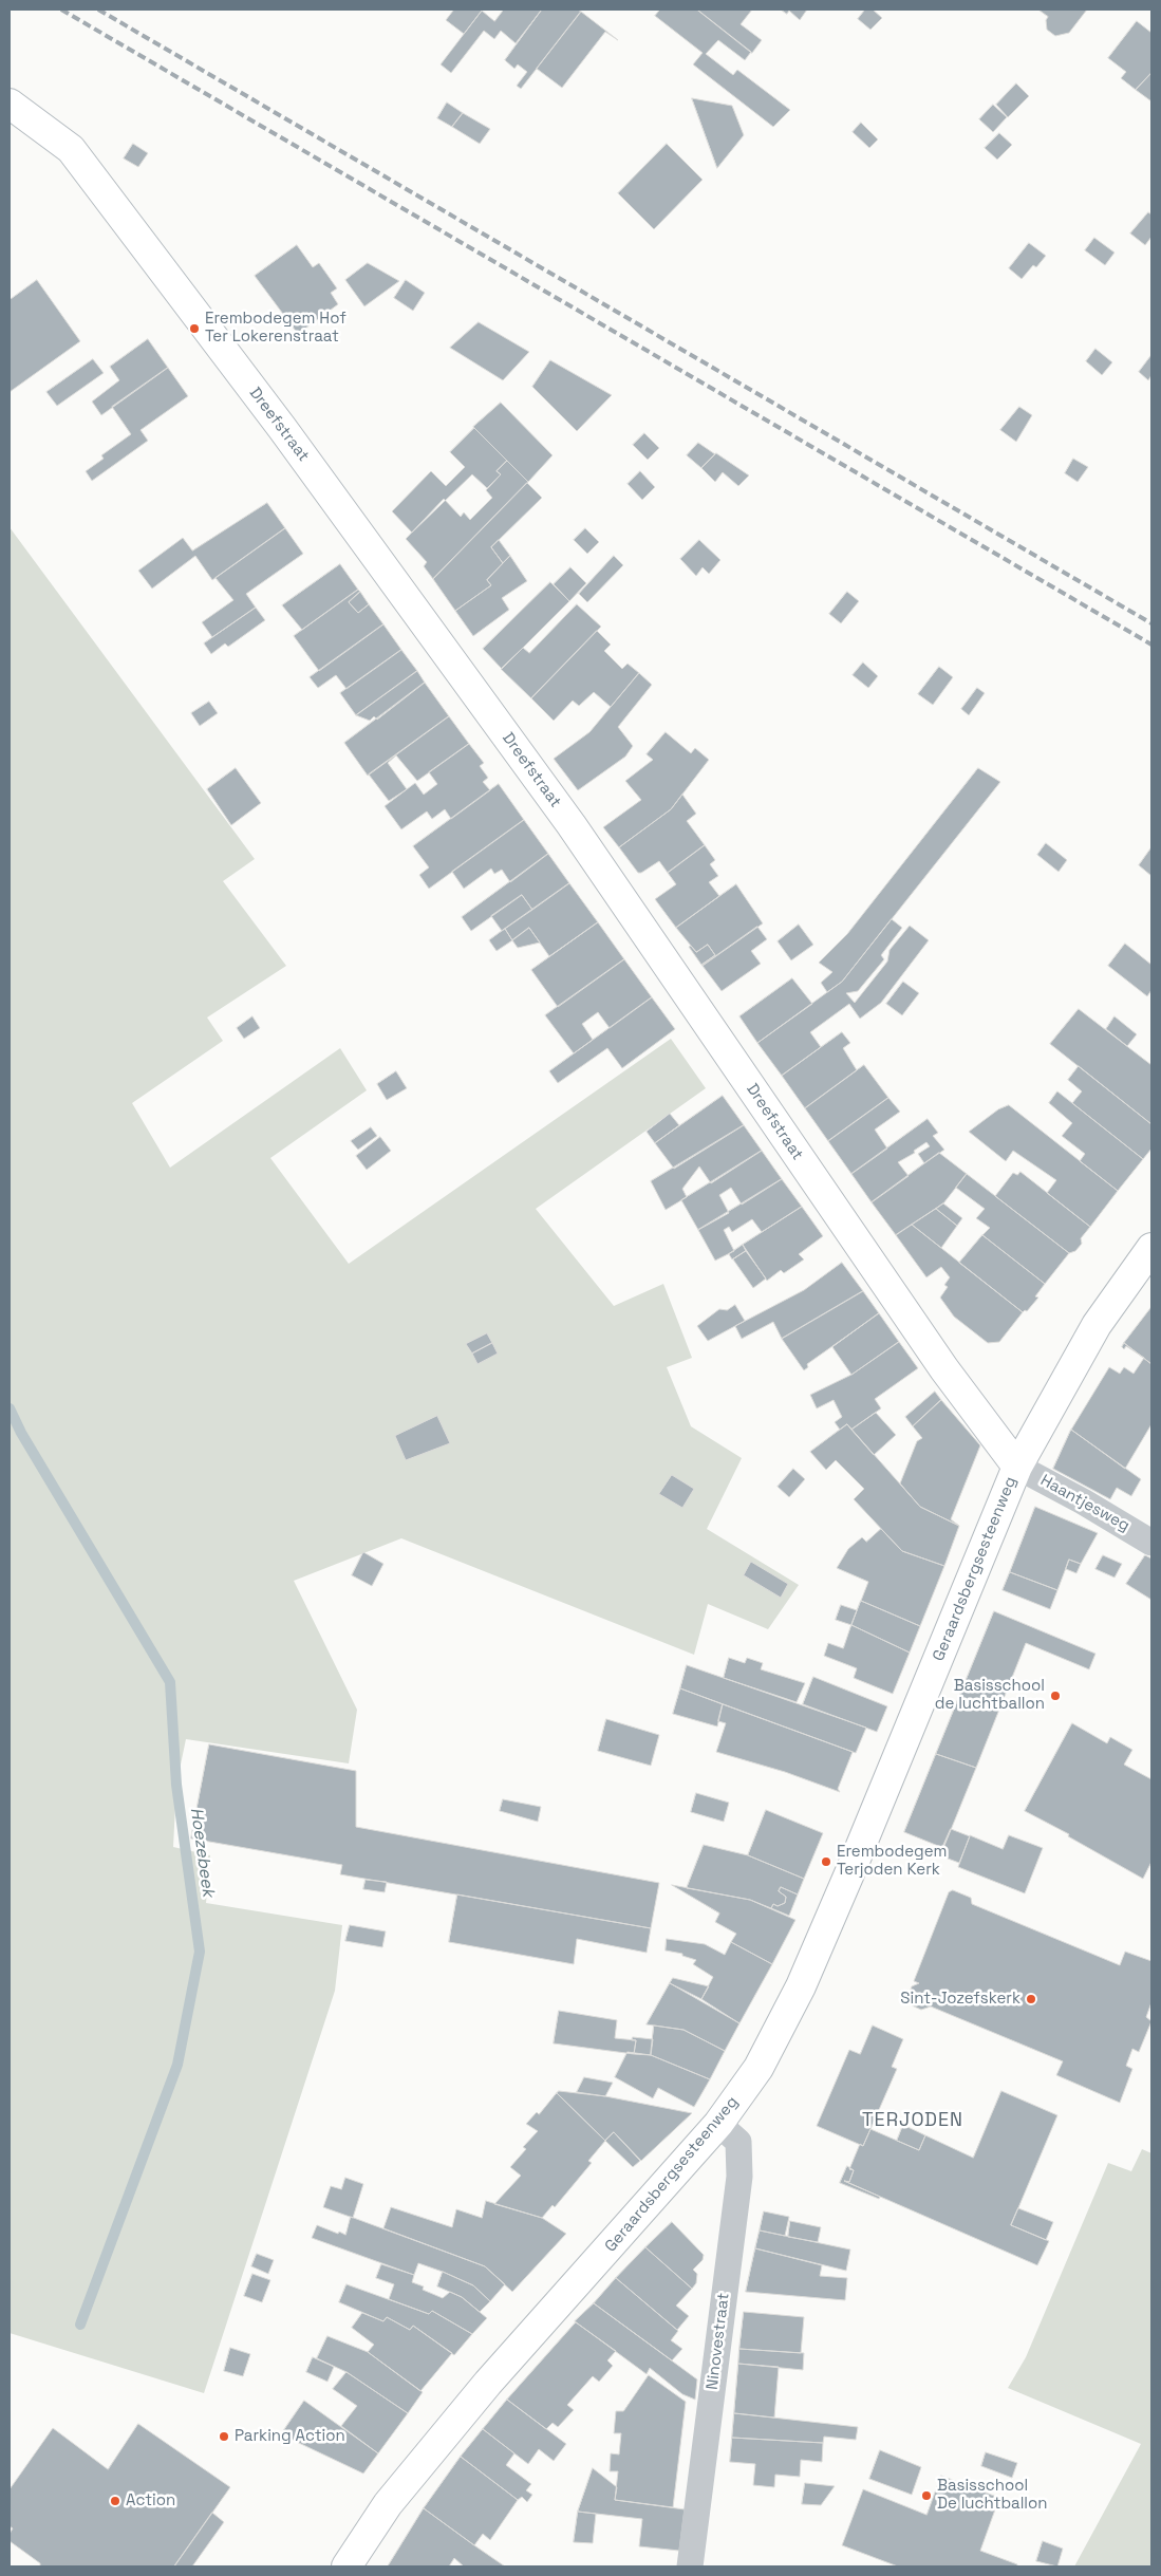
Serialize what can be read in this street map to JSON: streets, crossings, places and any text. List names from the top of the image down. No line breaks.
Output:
{"streets":{"street":["Dreefstraat","Haantjesweg","Geraardsbergsesteenweg","Ninovestraat"]},"crossings":[["Dreefstraat","Haantjesweg"],["Dreefstraat","Geraardsbergsesteenweg"],["Haantjesweg","Geraardsbergsesteenweg"],["Geraardsbergsesteenweg","Ninovestraat"]],"districts":["TERJODEN"],"water":["Hoezebeek"],"places":["Erembodegem Hof Ter Lokerenstraat","Basisschool de luchtballon","Erembodegem Terjoden Kerk","Sint-Jozefskerk","Parking Action","Basisschool De luchtballon","Action"]}
